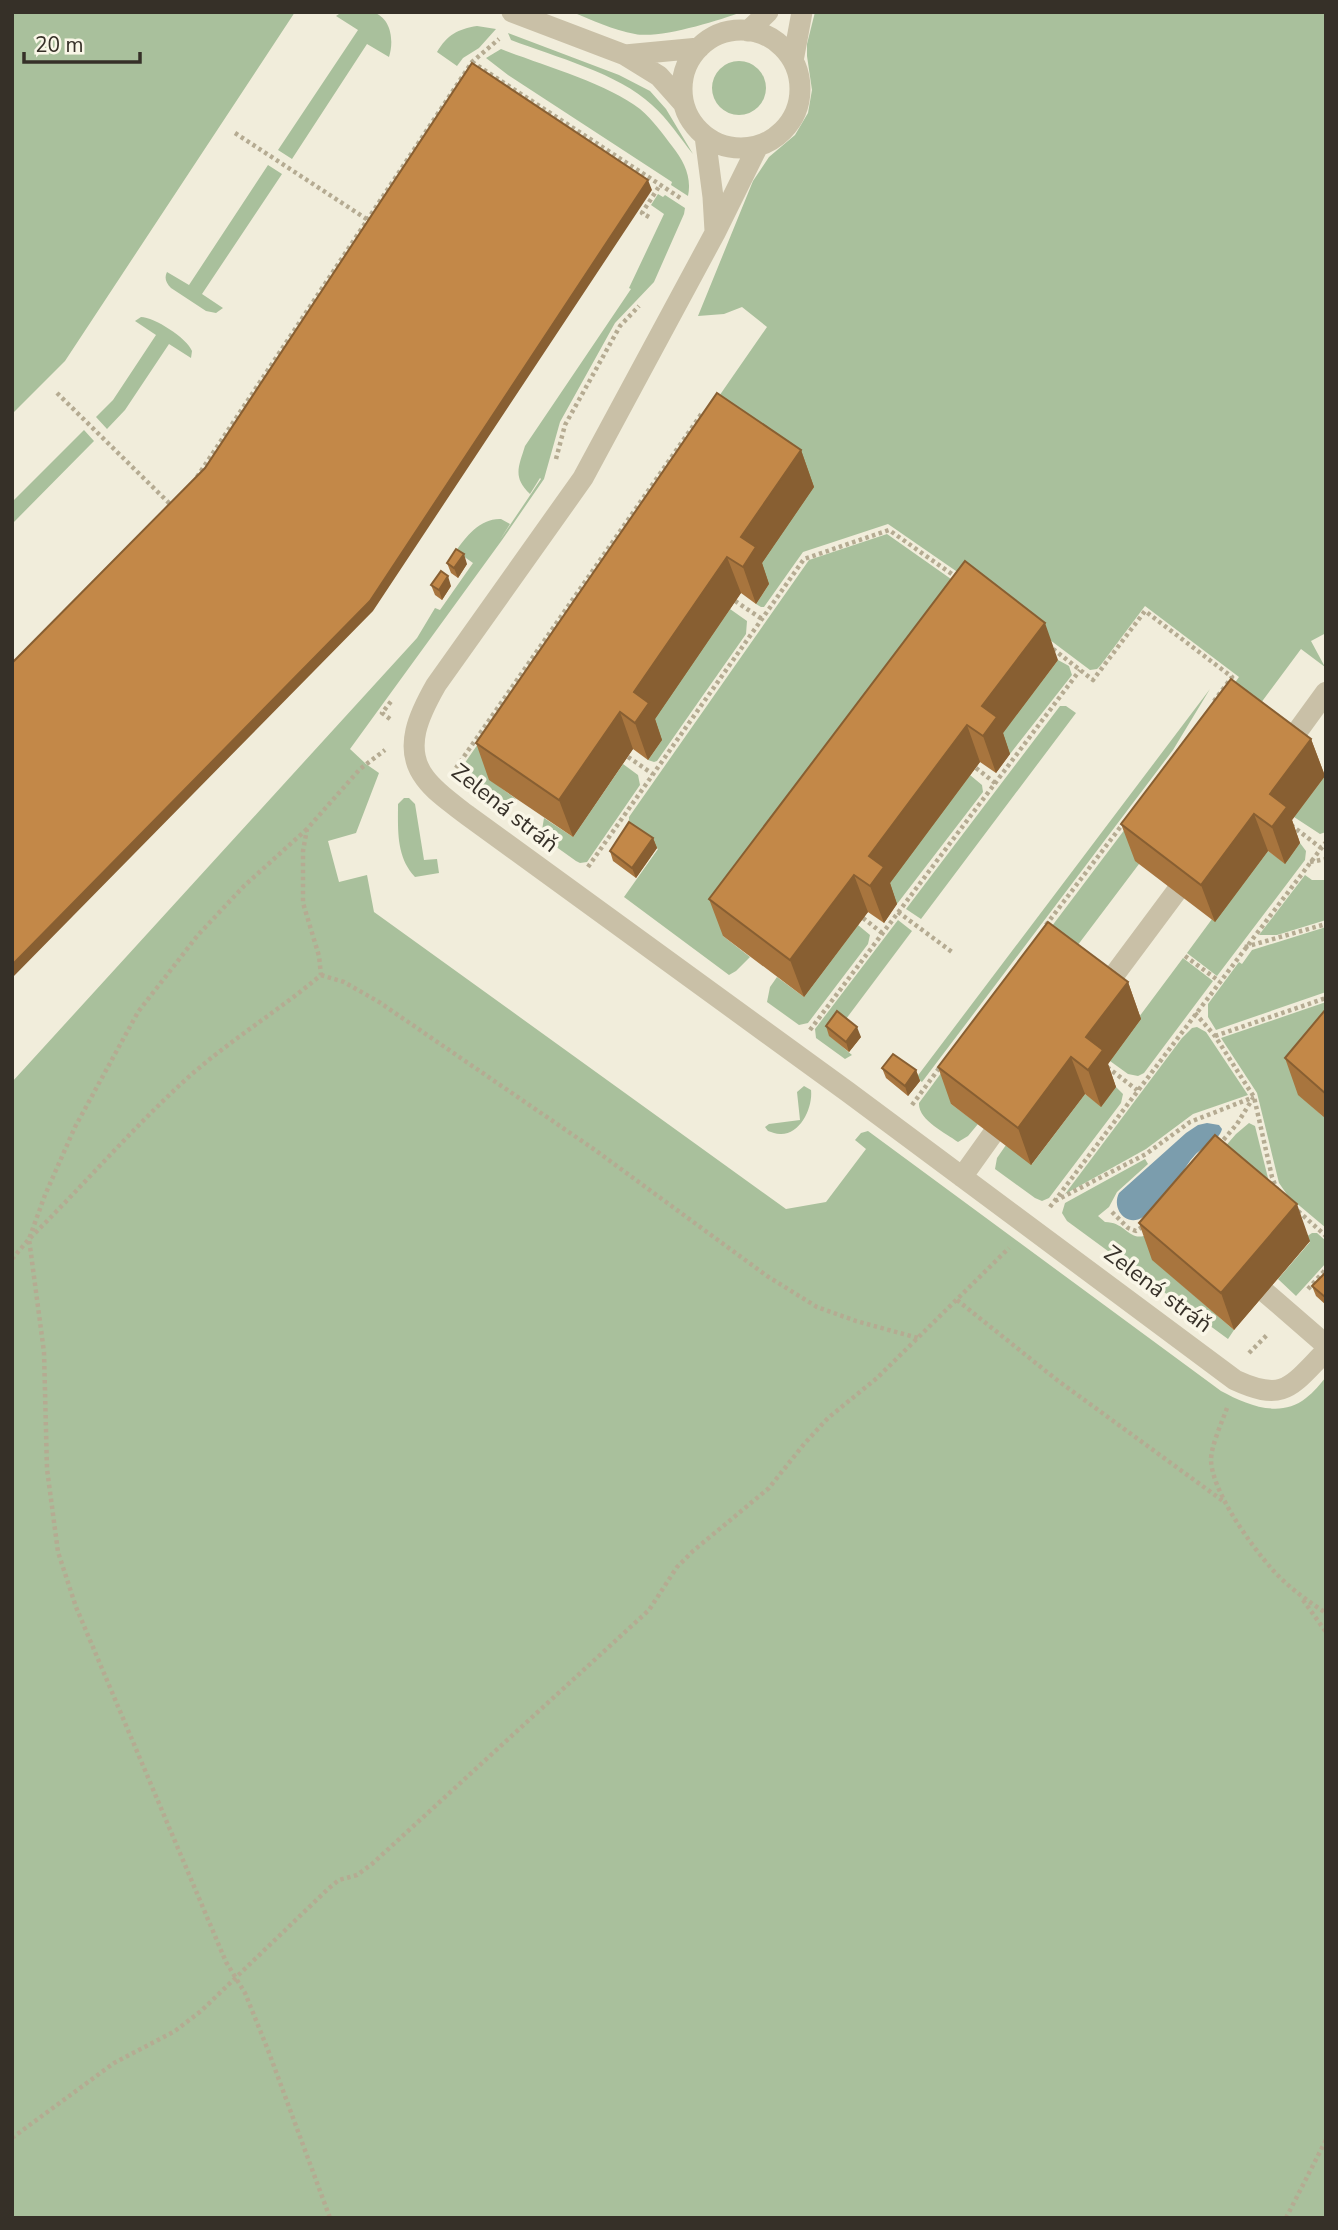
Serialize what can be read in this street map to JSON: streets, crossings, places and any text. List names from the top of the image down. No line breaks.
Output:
{"streets":{"street":["Zelená stráň"]},"scale_bar":"20 m"}
